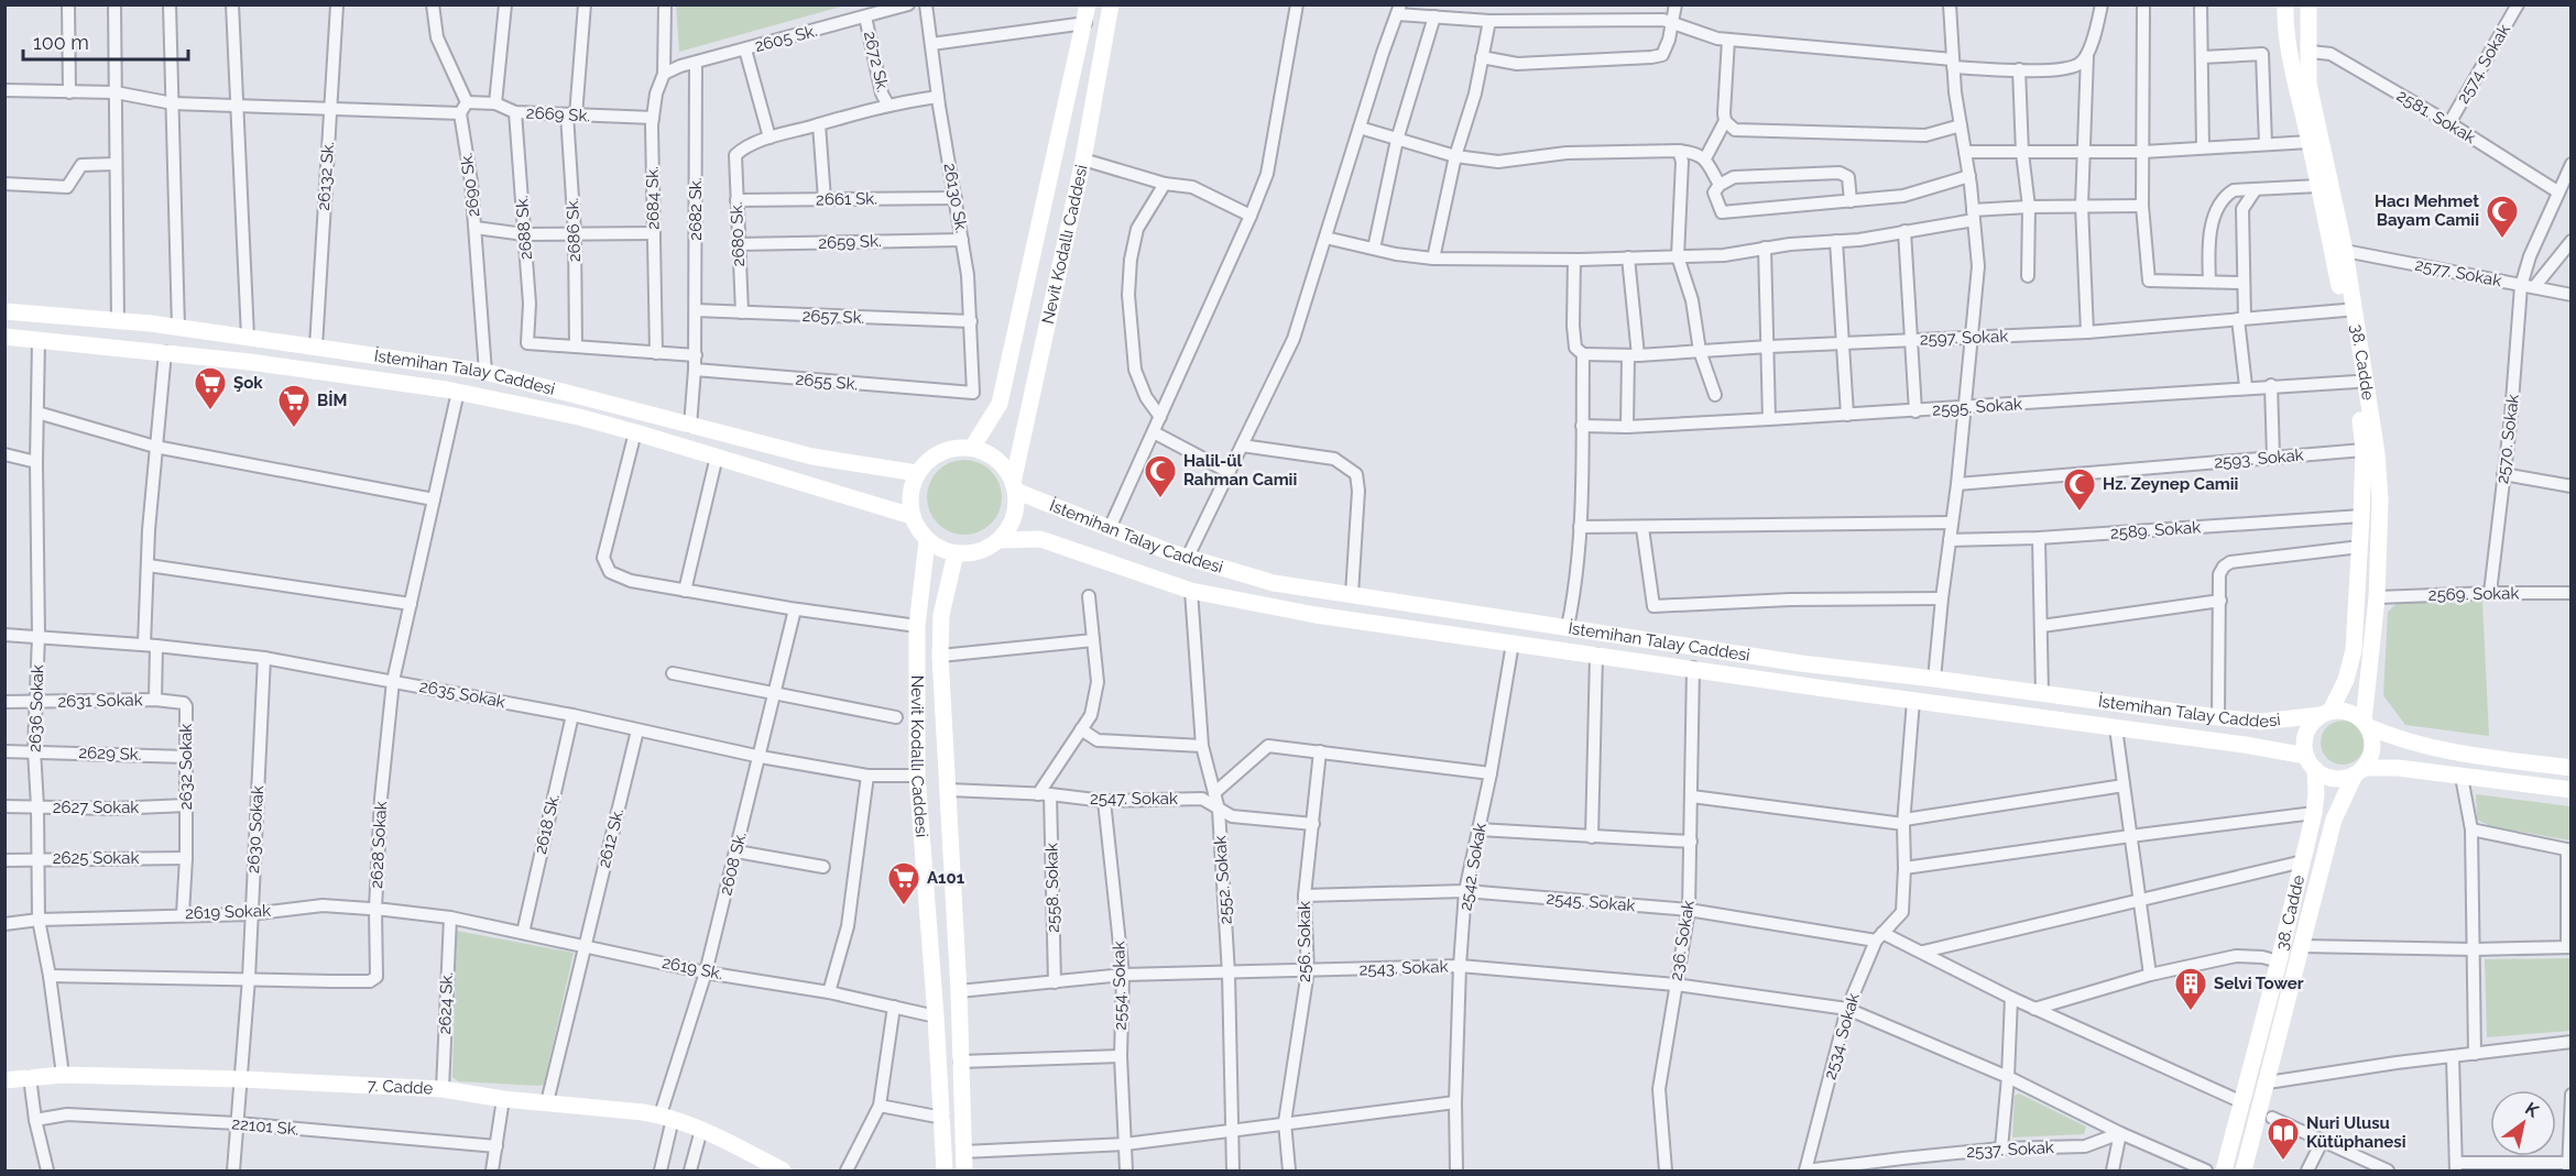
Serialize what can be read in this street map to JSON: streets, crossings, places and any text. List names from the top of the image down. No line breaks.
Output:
{"streets":{"street":["2605 Sk.","2672 Sk.","2574. Sokak","2669 Sk.","2581. Sokak","26132 Sk.","2690 Sk.","2684 Sk.","26130 Sk.","2661 Sk.","2682 Sk.","2688 Sk.","2686 Sk.","2680 Sk.","2659 Sk.","Nevit Kodallı Caddesi","2577. Sokak","2657 Sk.","2597. Sokak","38. Cadde","İstemihan Talay Caddesi","2655 Sk.","2595. Sokak","2570. Sokak","2593. Sokak","2589. Sokak","2569. Sokak","2635 Sokak","2631 Sokak","2636 Sokak","2629 Sk.","2632 Sokak","2547. Sokak","2627 Sokak","2618 Sk.","2630 Sokak","2612 Sk.","2628 Sokak","2625 Sokak","2608 Sk.","2542. Sokak","2552. Sokak","2558. Sokak","2545. Sokak","2619 Sokak","236. Sokak","256. Sokak","2619 Sk.","2543. Sokak","2554. Sokak","2624 Sk.","2534. Sokak","7. Cadde","22101 Sk.","2537. Sokak"]},"crossings":[["2605 Sk.","2672 Sk."],["2605 Sk.","2684 Sk."],["2605 Sk.","2682 Sk."],["2574. Sokak","2581. Sokak"],["2669 Sk.","26132 Sk."],["2669 Sk.","2690 Sk."],["2669 Sk.","2684 Sk."],["2669 Sk.","2688 Sk."],["2669 Sk.","2686 Sk."],["2581. Sokak","38. Cadde"],["2581. Sokak","2570. Sokak"],["26132 Sk.","İstemihan Talay Caddesi"],["2690 Sk.","İstemihan Talay Caddesi"],["26130 Sk.","2661 Sk."],["26130 Sk.","2659 Sk."],["26130 Sk.","2657 Sk."],["26130 Sk.","2655 Sk."],["2661 Sk.","2680 Sk."],["2682 Sk.","2657 Sk."],["2688 Sk.","2686 Sk."],["2680 Sk.","2659 Sk."],["2680 Sk.","2657 Sk."],["Nevit Kodallı Caddesi","İstemihan Talay Caddesi"],["Nevit Kodallı Caddesi","2635 Sokak"],["Nevit Kodallı Caddesi","2547. Sokak"],["Nevit Kodallı Caddesi","2619 Sk."],["Nevit Kodallı Caddesi","2543. Sokak"],["2577. Sokak","38. Cadde"],["2577. Sokak","2570. Sokak"],["2597. Sokak","38. Cadde"],["38. Cadde","İstemihan Talay Caddesi"],["38. Cadde","2595. Sokak"],["38. Cadde","2593. Sokak"],["38. Cadde","2589. Sokak"],["38. Cadde","2569. Sokak"],["38. Cadde","2545. Sokak"],["İstemihan Talay Caddesi","2636 Sokak"],["İstemihan Talay Caddesi","2628 Sokak"],["İstemihan Talay Caddesi","2542. Sokak"],["İstemihan Talay Caddesi","2552. Sokak"],["İstemihan Talay Caddesi","236. Sokak"],["2570. Sokak","2569. Sokak"],["2635 Sokak","2636 Sokak"],["2635 Sokak","2618 Sk."],["2635 Sokak","2630 Sokak"],["2635 Sokak","2612 Sk."],["2635 Sokak","2628 Sokak"],["2635 Sokak","2608 Sk."],["2631 Sokak","2636 Sokak"],["2631 Sokak","2632 Sokak"],["2636 Sokak","2629 Sk."],["2636 Sokak","2627 Sokak"],["2636 Sokak","2628 Sokak"],["2636 Sokak","2625 Sokak"],["2636 Sokak","2619 Sokak"],["2636 Sokak","7. Cadde"],["2629 Sk.","2632 Sokak"],["2632 Sokak","2627 Sokak"],["2632 Sokak","2625 Sokak"],["2632 Sokak","2619 Sokak"],["2547. Sokak","2552. Sokak"],["2547. Sokak","2558. Sokak"],["2547. Sokak","256. Sokak"],["2547. Sokak","2554. Sokak"],["2618 Sk.","2619 Sk."],["2630 Sokak","2628 Sokak"],["2630 Sokak","2619 Sokak"],["2630 Sokak","7. Cadde"],["2630 Sokak","22101 Sk."],["2612 Sk.","2619 Sk."],["2612 Sk.","7. Cadde"],["2628 Sokak","2619 Sokak"],["2608 Sk.","2619 Sk."],["2608 Sk.","7. Cadde"],["2542. Sokak","2545. Sokak"],["2542. Sokak","2543. Sokak"],["2552. Sokak","2543. Sokak"],["2558. Sokak","2543. Sokak"],["2545. Sokak","236. Sokak"],["2545. Sokak","256. Sokak"],["2545. Sokak","2534. Sokak"],["2619 Sokak","2619 Sk."],["2619 Sokak","2624 Sk."],["236. Sokak","2543. Sokak"],["256. Sokak","2543. Sokak"],["2619 Sk.","2624 Sk."],["2543. Sokak","2554. Sokak"],["2543. Sokak","2534. Sokak"],["2543. Sokak","2537. Sokak"],["2624 Sk.","7. Cadde"],["2534. Sokak","2537. Sokak"]],"places":{"mosque":["Hacı Mehmet Bayam Camii","Halil-ül Rahman Camii","Hz. Zeynep Camii"],"supermarket":["Şok","BİM","A101"],"building":["Selvi Tower"],"library":["Nuri Ulusu Kütüphanesi"]},"scale_bar":"100 m","north":"top right"}
